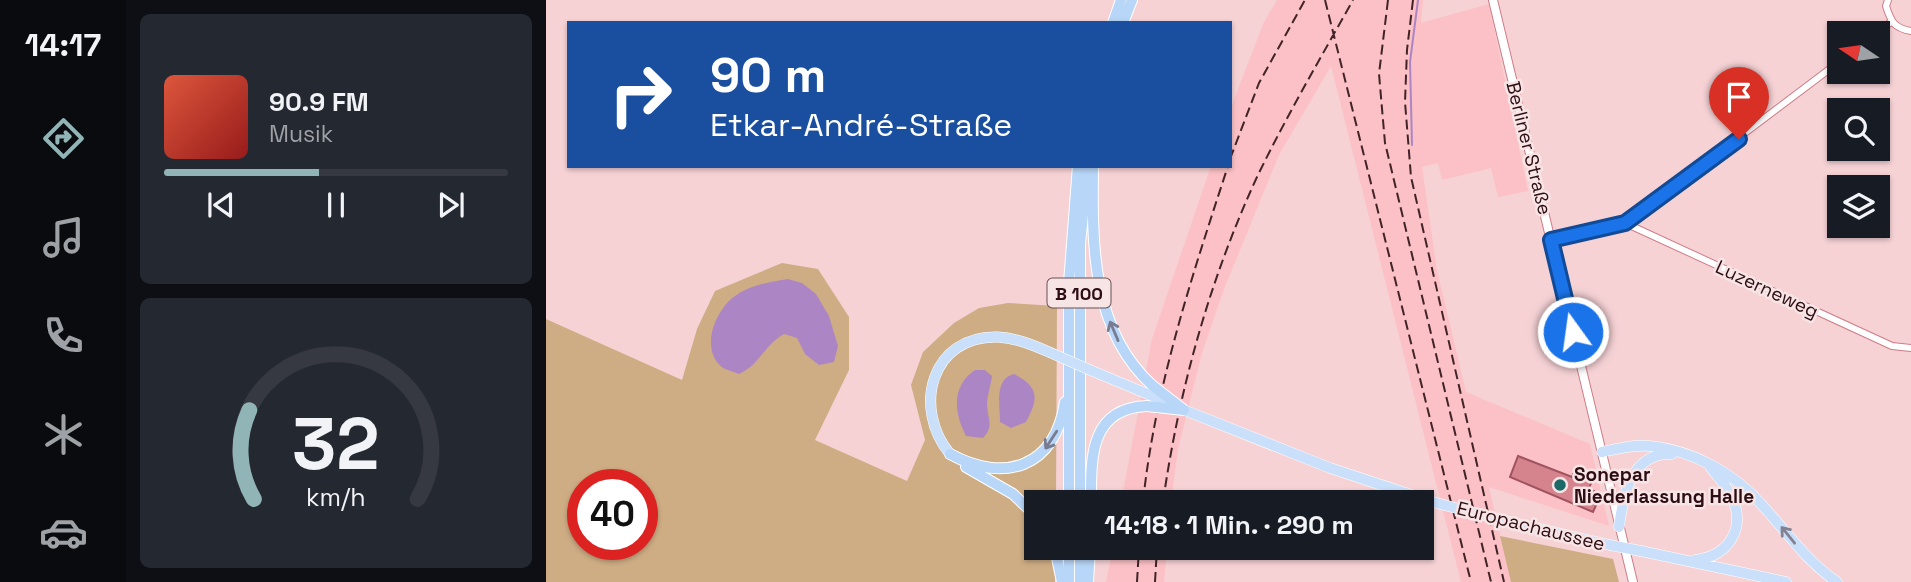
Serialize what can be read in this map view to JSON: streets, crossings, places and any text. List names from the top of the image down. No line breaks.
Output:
{"streets":{"highway":["B 100"],"main road":["Europachaussee"],"street":["Berliner Straße","Luzerneweg"]},"places":["Sonepar Niederlassung Halle"],"north":"left","page":{"tabs":"14:17","turn":["90 m","Etkar-André-Straße"],"song":["90.9 FM","Musik"],"limit":"40","trip":"14:18 · 1 Min. · 290 m","gauge":["32","km/h"]}}
